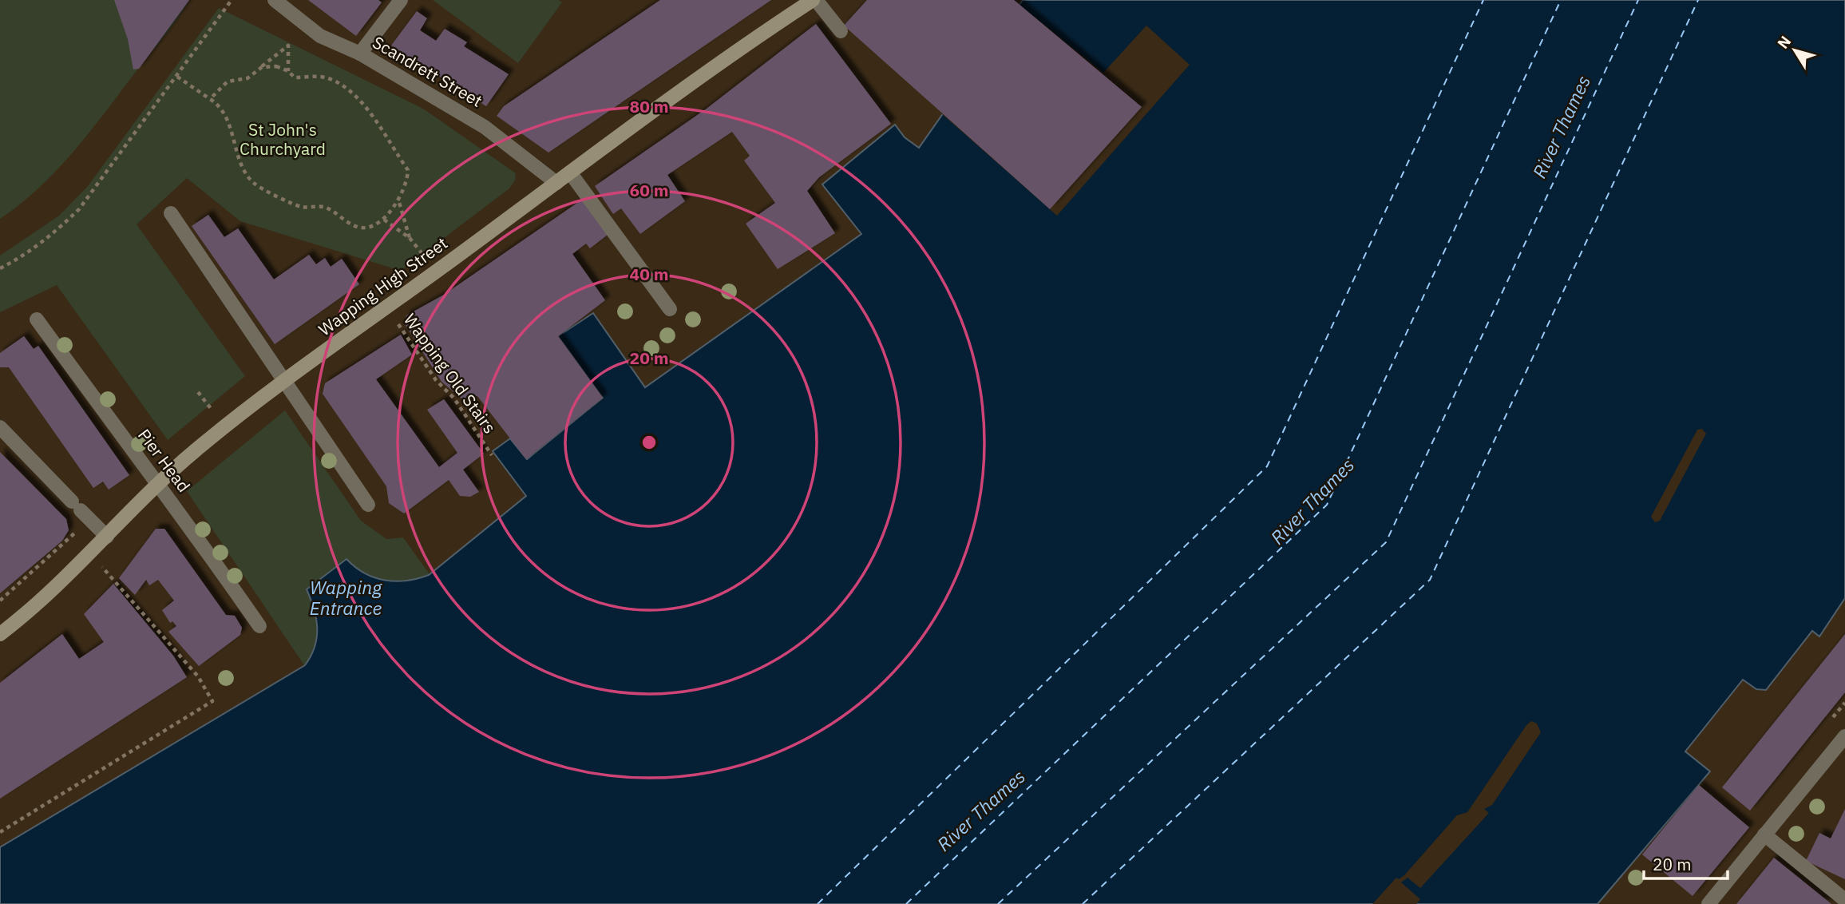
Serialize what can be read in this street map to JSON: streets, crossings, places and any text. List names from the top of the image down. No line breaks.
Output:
{"streets":{"street":["Scandrett Street","Wapping High Street","Pier Head"],"path":["Wapping Old Stairs"]},"crossings":[["Scandrett Street","Wapping High Street"],["Wapping High Street","Wapping Old Stairs"],["Wapping High Street","Pier Head"]],"water":["River Thames","Wapping Entrance"],"parks":["St John's Churchyard"],"scale_bar":"20 m","north":"top left","rings":["80 m","60 m","40 m","20 m"]}
